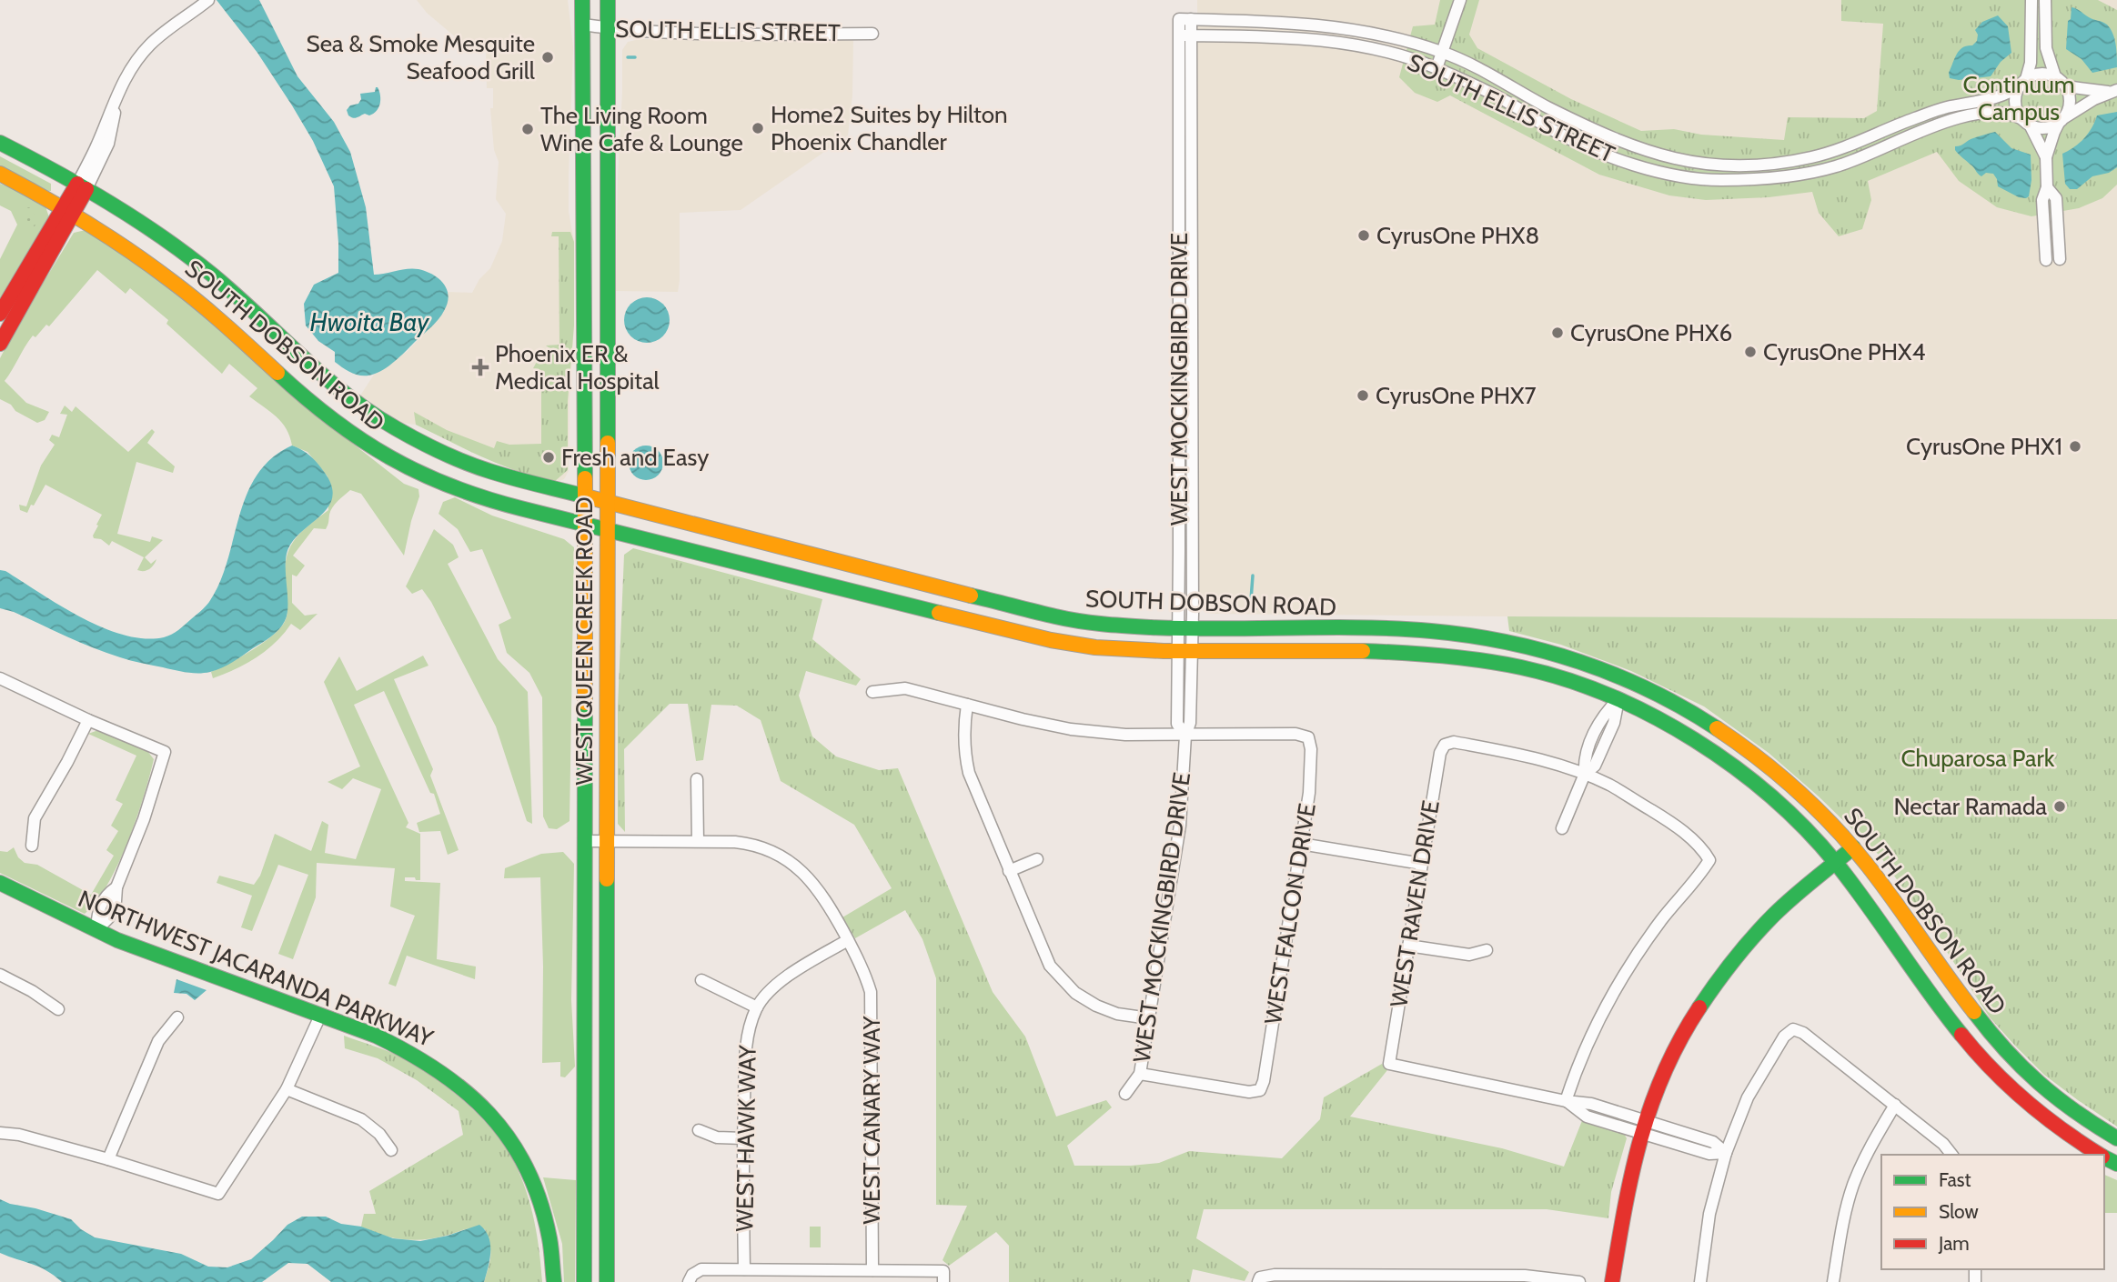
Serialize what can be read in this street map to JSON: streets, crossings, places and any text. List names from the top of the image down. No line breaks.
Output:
{"streets":{"main road":["SOUTH DOBSON ROAD","WEST QUEEN CREEK ROAD","NORTHWEST JACARANDA PARKWAY"],"street":["SOUTH ELLIS STREET","WEST MOCKINGBIRD DRIVE","WEST RAVEN DRIVE","WEST FALCON DRIVE","WEST CANARY WAY","WEST HAWK WAY"]},"crossings":[["SOUTH ELLIS STREET","WEST MOCKINGBIRD DRIVE"],["SOUTH ELLIS STREET","WEST QUEEN CREEK ROAD"],["SOUTH DOBSON ROAD","WEST MOCKINGBIRD DRIVE"],["SOUTH DOBSON ROAD","WEST QUEEN CREEK ROAD"],["WEST MOCKINGBIRD DRIVE","WEST FALCON DRIVE"],["WEST QUEEN CREEK ROAD","WEST CANARY WAY"],["WEST CANARY WAY","WEST HAWK WAY"]],"water":["Hwoita Bay"],"parks":["Continuum Campus","Chuparosa Park"],"places":{"other":["Sea & Smoke Mesquite Seafood Grill","Home2 Suites by Hilton Phoenix Chandler","The Living Room Wine Cafe & Lounge","CyrusOne PHX8","CyrusOne PHX6","CyrusOne PHX4","CyrusOne PHX7","CyrusOne PHX1","Fresh and Easy","Nectar Ramada"],"health":["Phoenix ER & Medical Hospital"]},"legend":["Fast","Slow","Jam"]}
